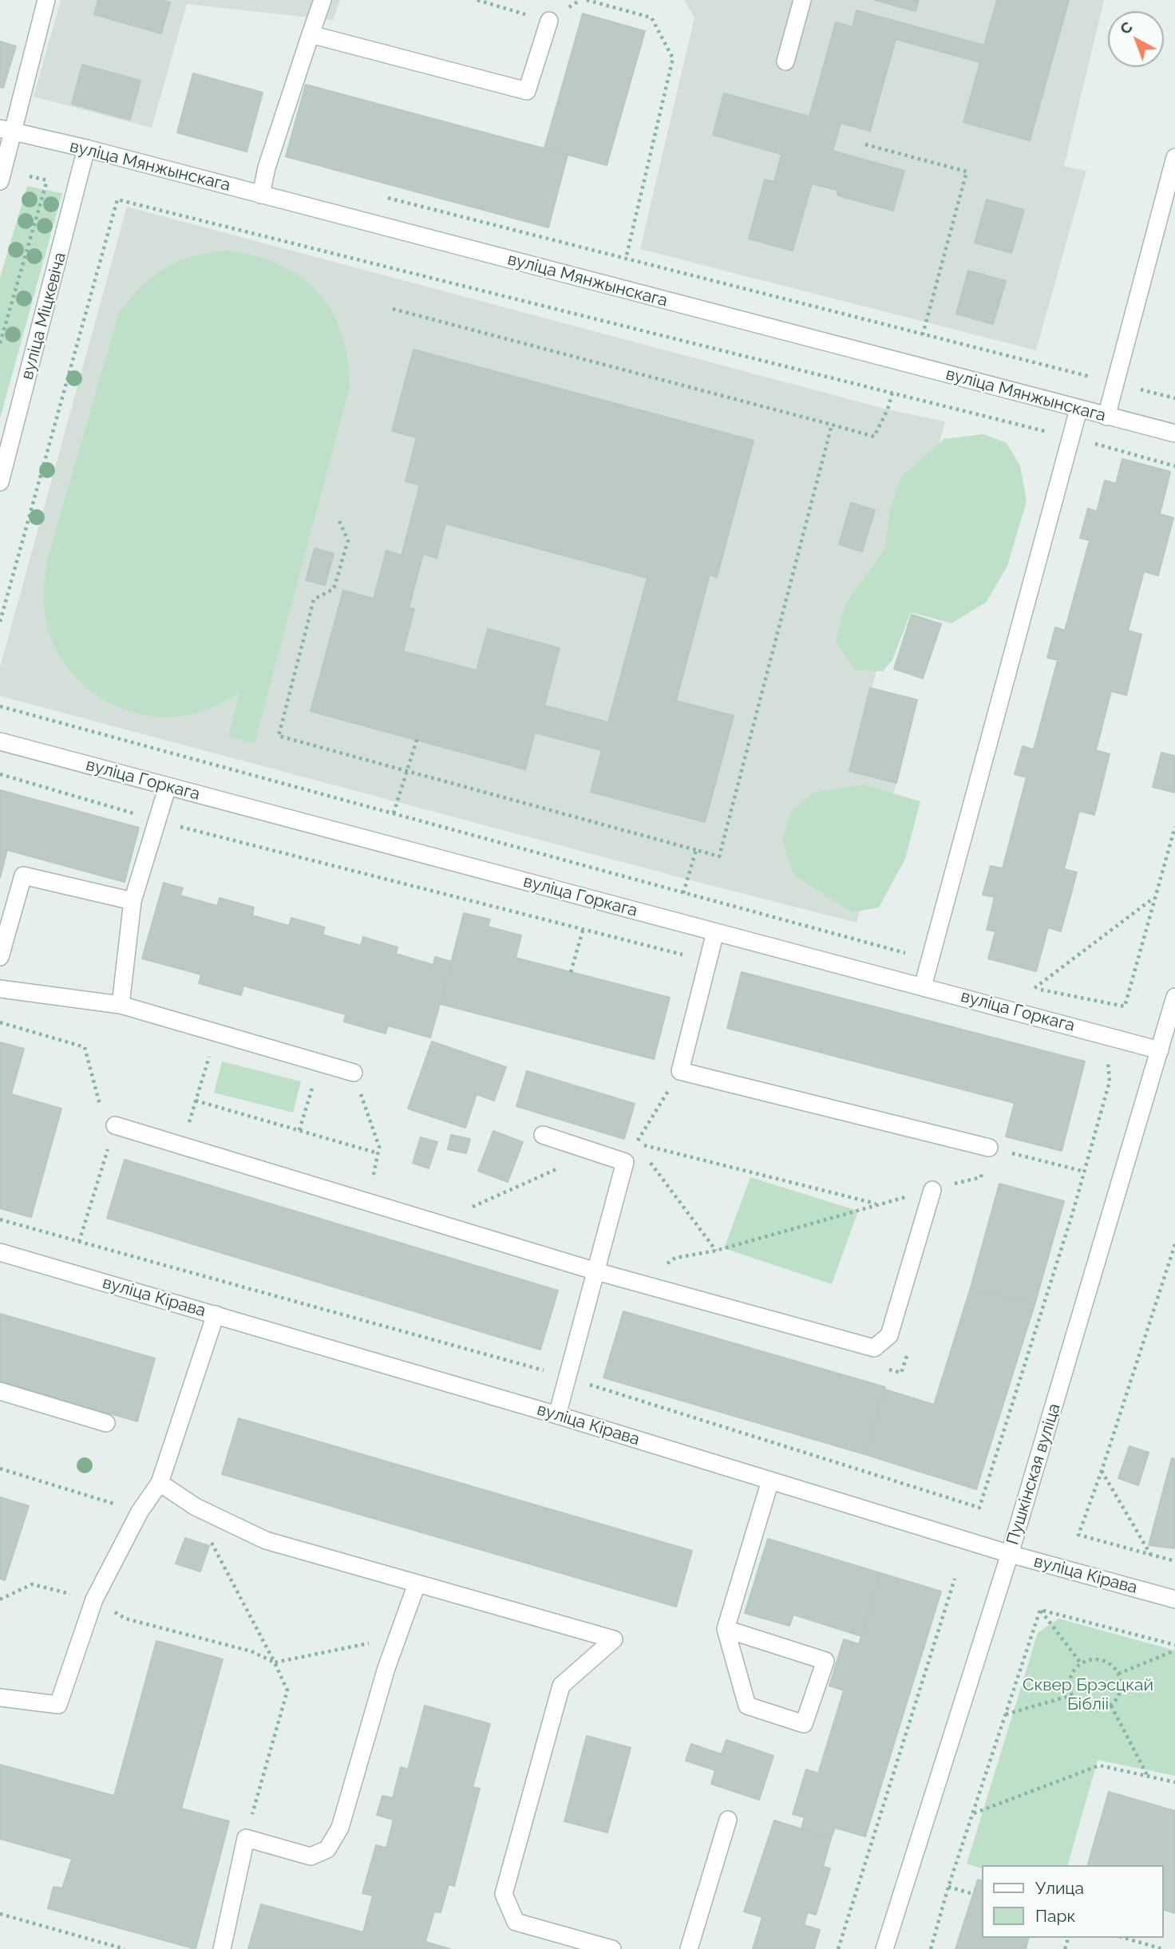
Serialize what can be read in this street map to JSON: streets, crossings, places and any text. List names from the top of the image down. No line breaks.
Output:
{"streets":{"street":["вуліца Мянжынскага","вуліца Міцкевіча","вуліца Горкага","вуліца Кірава","Пушкінская вуліца"]},"crossings":[["вуліца Мянжынскага","вуліца Міцкевіча"],["вуліца Горкага","Пушкінская вуліца"],["вуліца Кірава","Пушкінская вуліца"]],"parks":["Сквер Брэсцкай Бібліі"],"legend":["Улица","Парк"],"north":"top left"}
